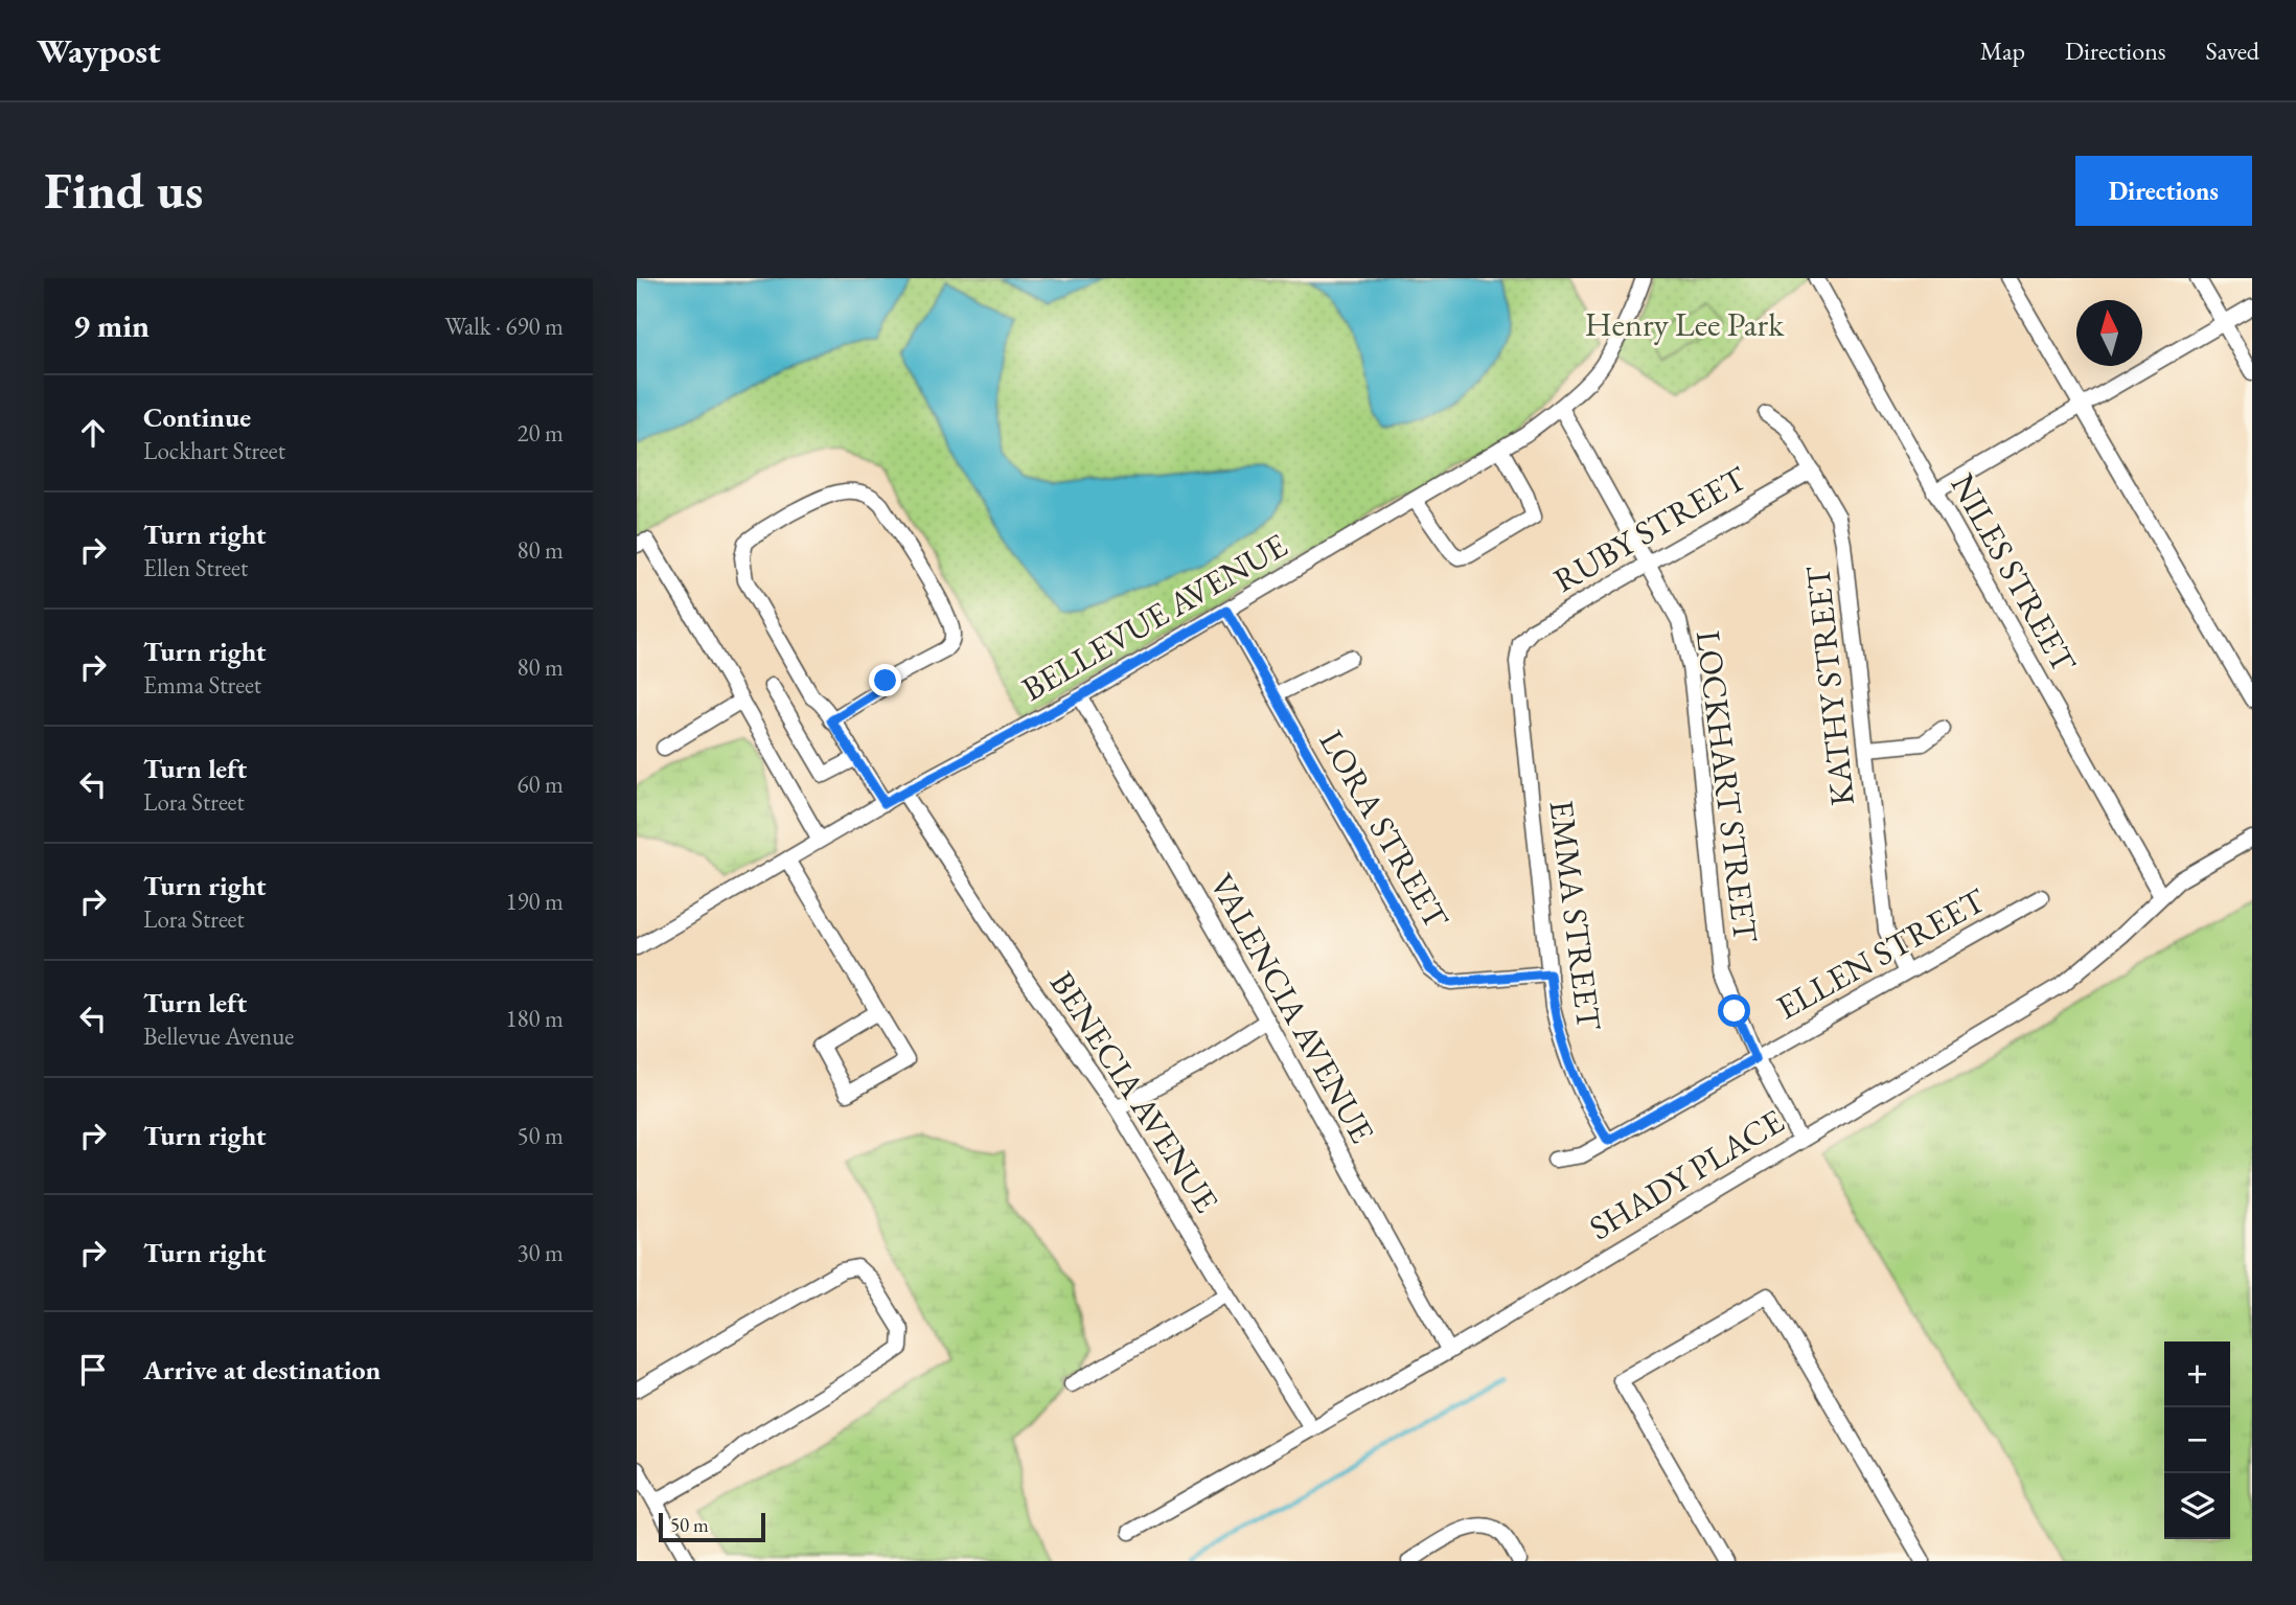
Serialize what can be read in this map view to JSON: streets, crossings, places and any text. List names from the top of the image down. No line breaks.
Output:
{"streets":{"street":["RUBY STREET","NILES STREET","BELLEVUE AVENUE","KATHY STREET","LOCKHART STREET","LORA STREET","EMMA STREET","ELLEN STREET","VALENCIA AVENUE","BENECIA AVENUE","SHADY PLACE"]},"crossings":[["RUBY STREET","KATHY STREET"],["RUBY STREET","LOCKHART STREET"],["RUBY STREET","EMMA STREET"],["NILES STREET","SHADY PLACE"],["BELLEVUE AVENUE","LOCKHART STREET"],["BELLEVUE AVENUE","LORA STREET"],["BELLEVUE AVENUE","VALENCIA AVENUE"],["BELLEVUE AVENUE","BENECIA AVENUE"],["KATHY STREET","ELLEN STREET"],["LOCKHART STREET","ELLEN STREET"],["LOCKHART STREET","SHADY PLACE"],["LORA STREET","EMMA STREET"],["EMMA STREET","ELLEN STREET"],["VALENCIA AVENUE","SHADY PLACE"],["BENECIA AVENUE","SHADY PLACE"]],"parks":["Henry Lee Park"],"scale_bar":"50 m","north":"top","page":{"header":"Waypost","nav":["Map","Directions","Saved"],"buttons":"Directions","title":"Find us","heading":["9 min","Walk · 690 m"],"list":[["Continue","Lockhart Street","20 m"],["Turn right","Ellen Street","80 m"],["Turn right","Emma Street","80 m"],["Turn left","Lora Street","60 m"],["Turn right","Lora Street","190 m"],["Turn left","Bellevue Avenue","180 m"],["Turn right","50 m"],["Turn right","30 m"],"Arrive at destination"],"map_buttons":["+","−"],"scale":"50 m"}}
